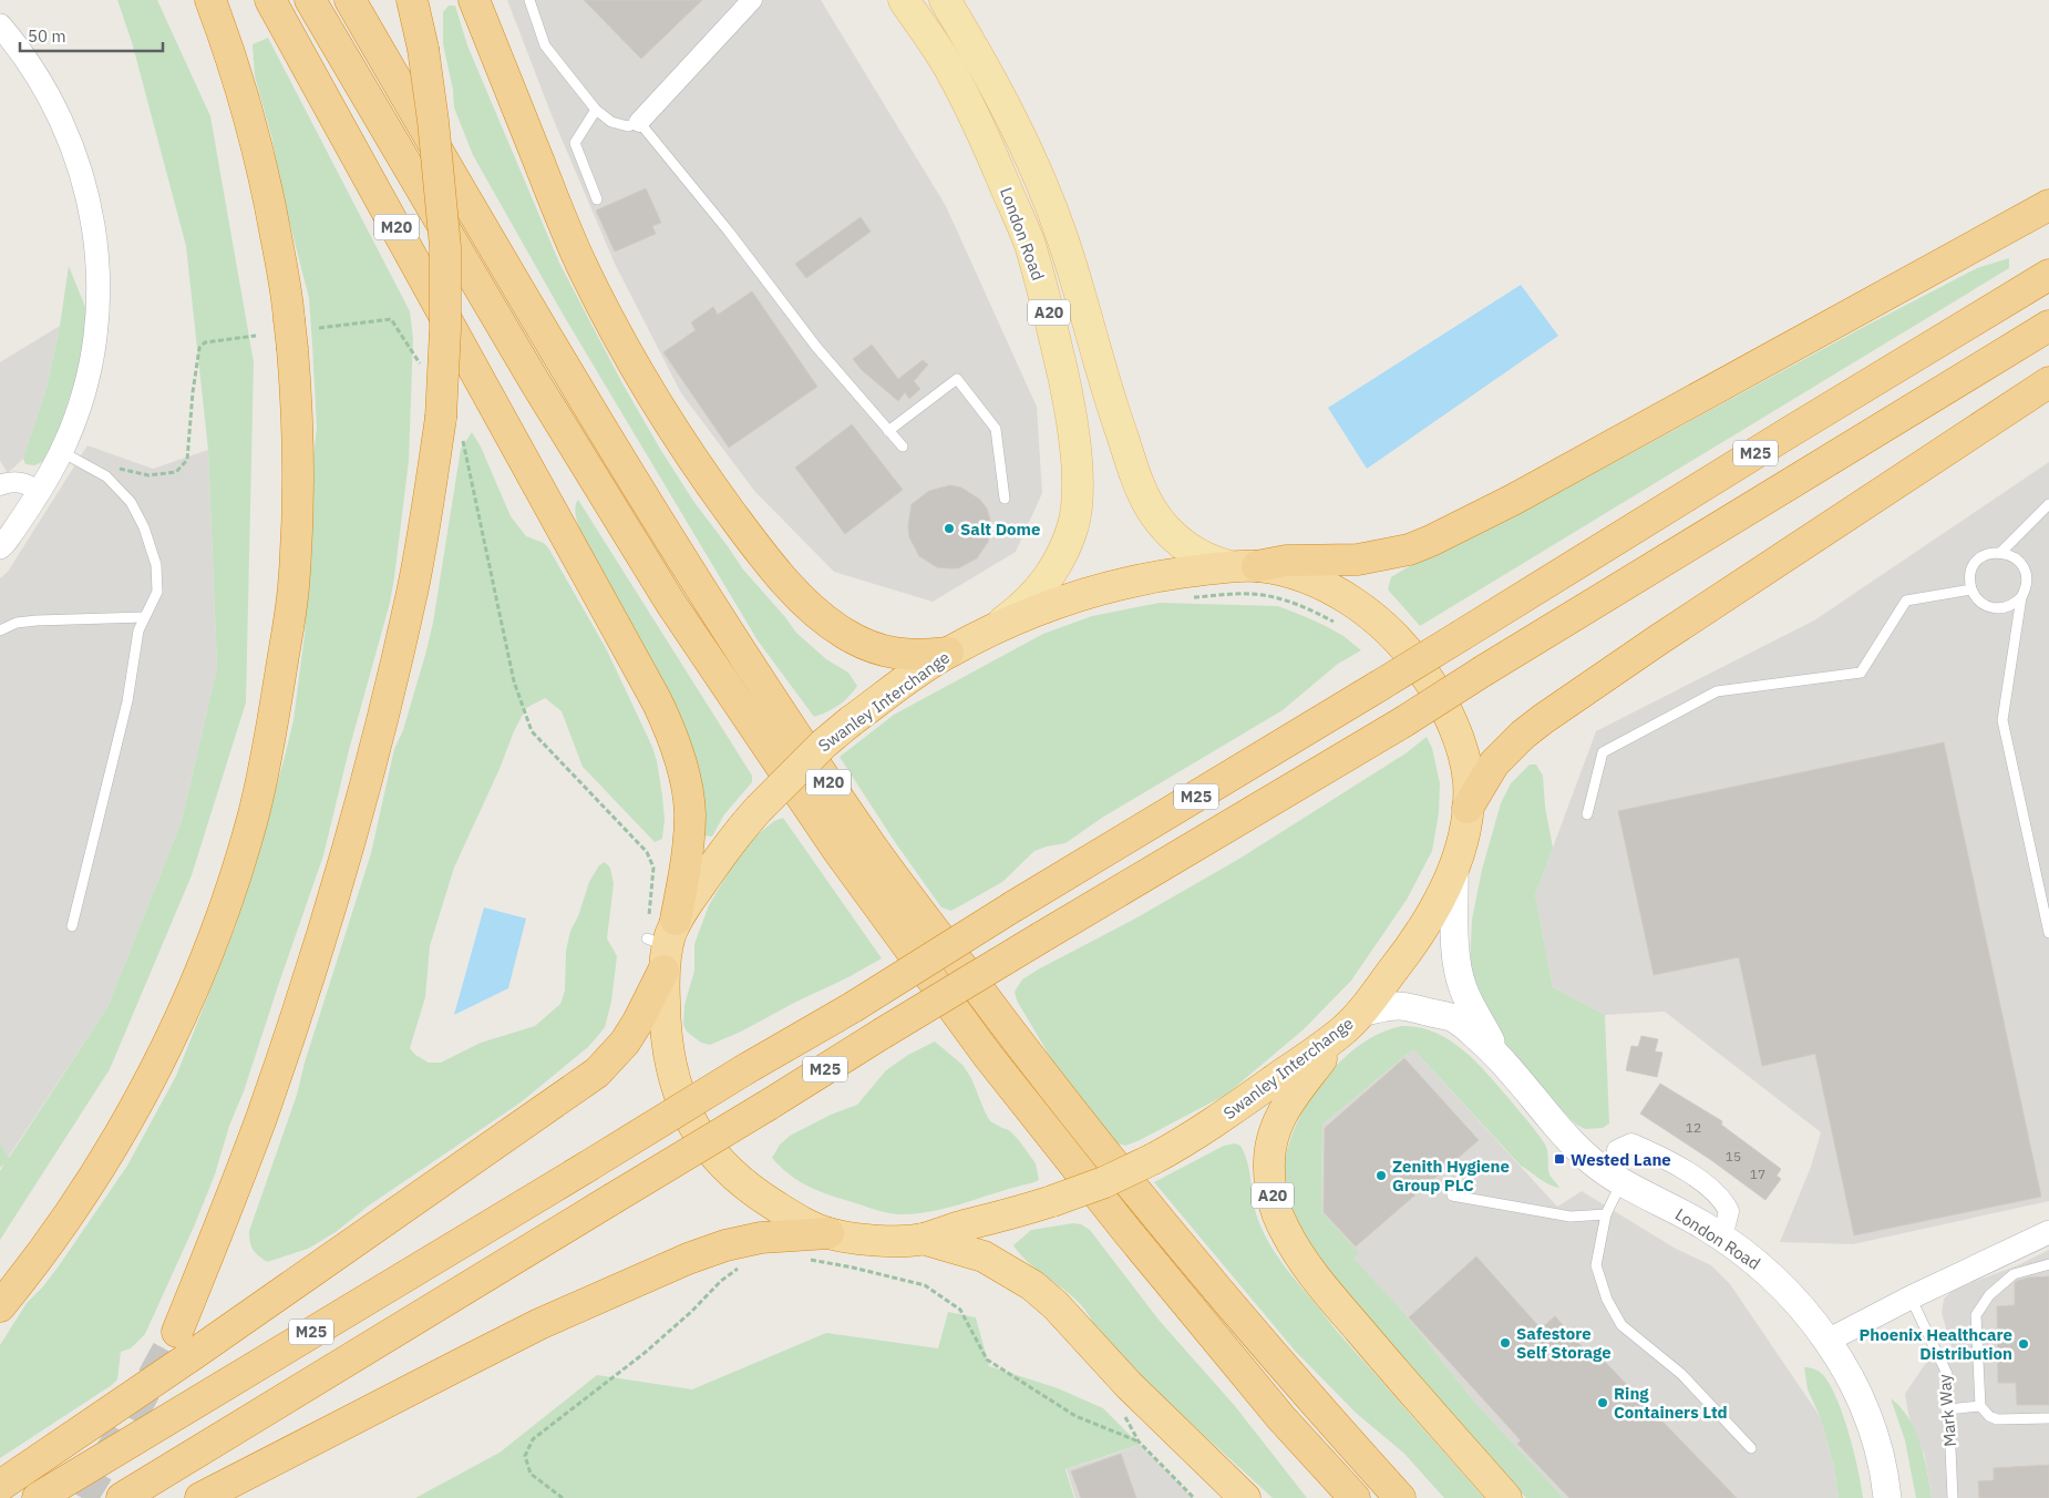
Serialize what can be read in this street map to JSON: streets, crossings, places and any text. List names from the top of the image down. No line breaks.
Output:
{"streets":{"highway":["M20","A20","M25","Swanley Interchange"],"main road":["London Road"],"lane":["Mark Way"]},"crossings":[["M20","Swanley Interchange"],["London Road","A20"],["London Road","Swanley Interchange"],["A20","Swanley Interchange"]],"places":{"other":["Salt Dome","Zenith Hygiene Group PLC","Safestore Self Storage","Phoenix Healthcare Distribution","Ring Containers Ltd"],"transit":["Wested Lane"]},"house_numbers":["12","15","17"],"scale_bar":"50 m"}
